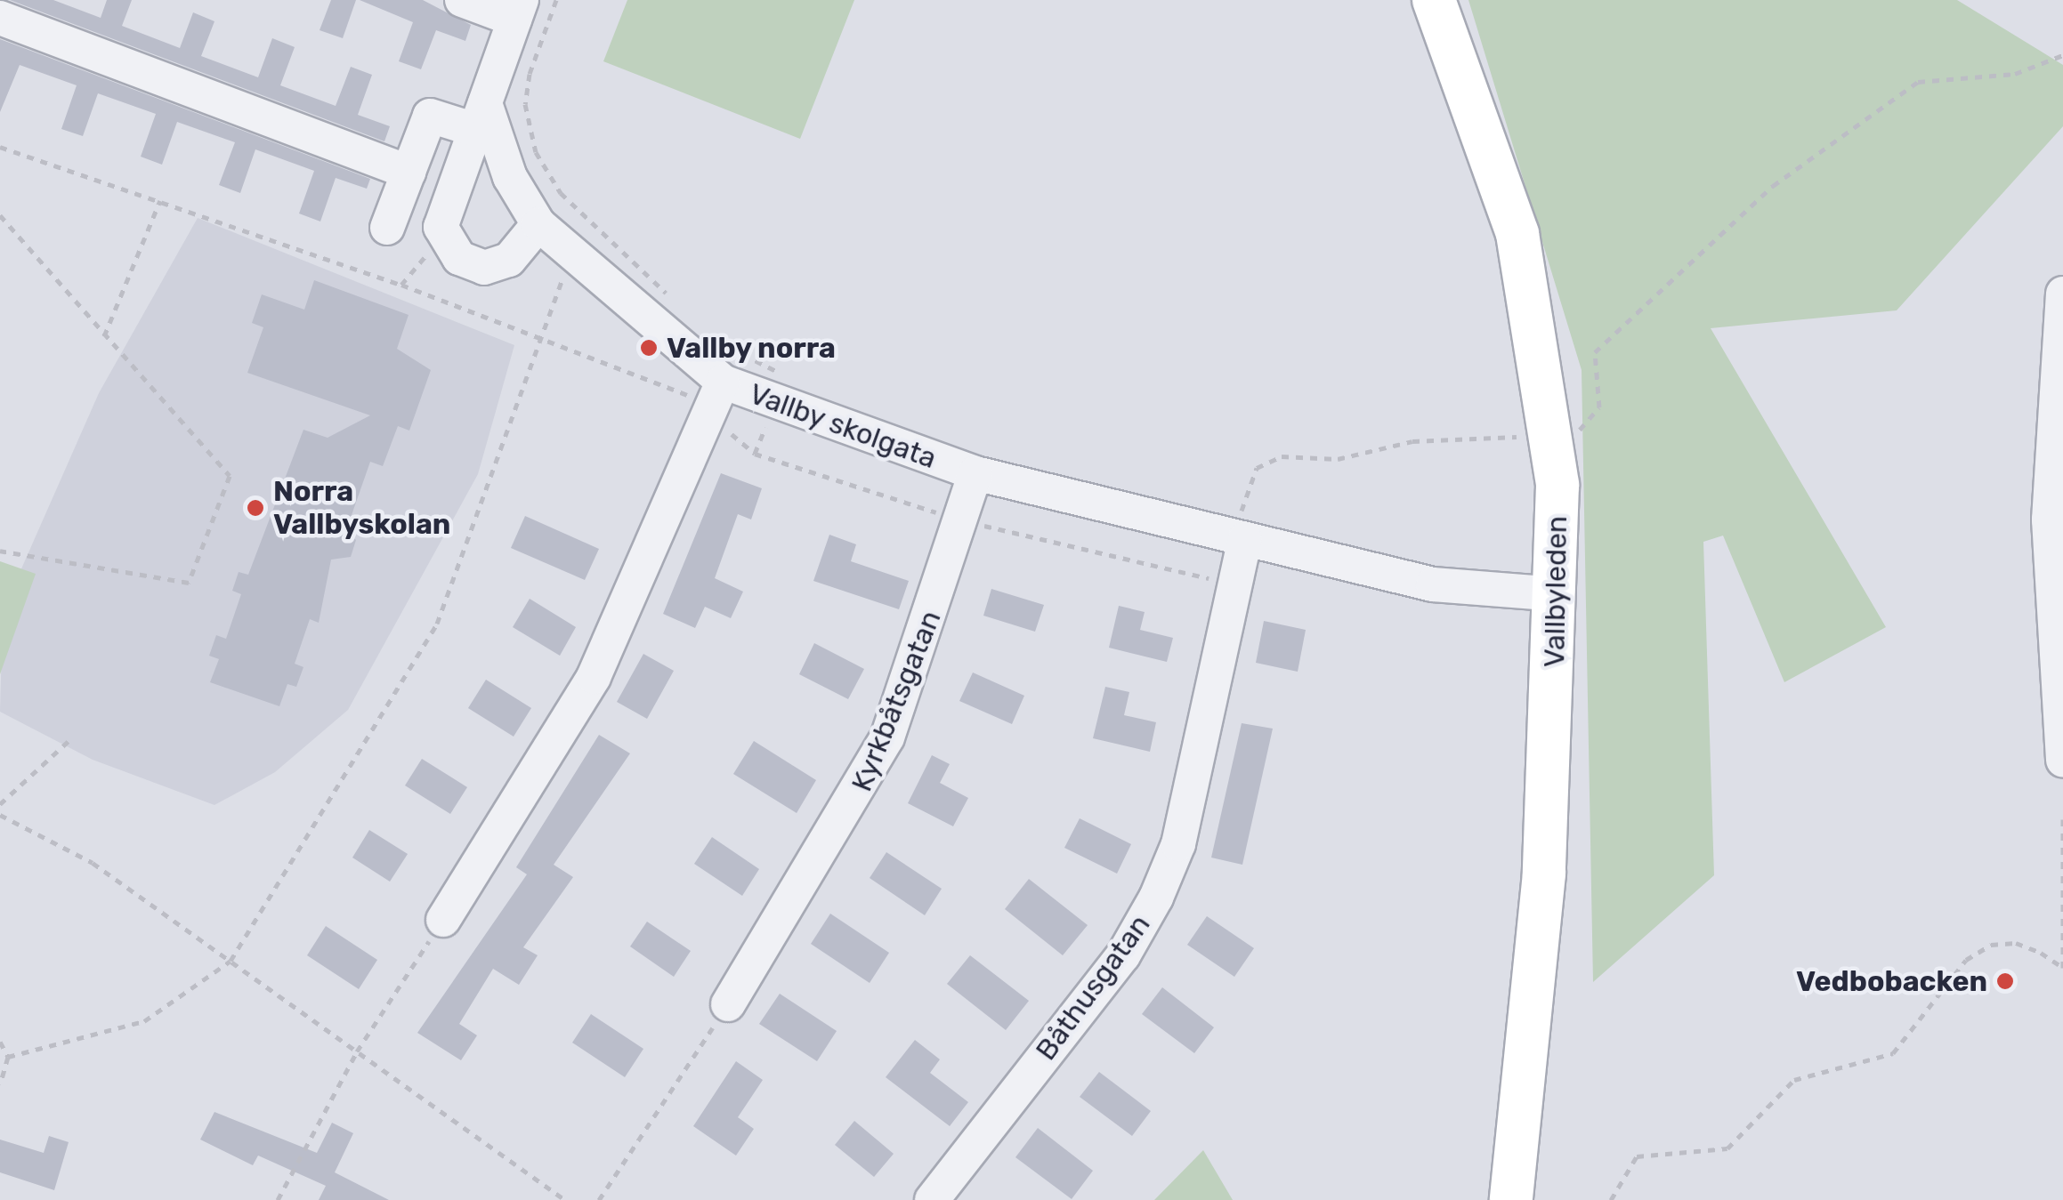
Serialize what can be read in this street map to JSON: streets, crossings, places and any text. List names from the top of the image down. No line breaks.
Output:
{"streets":{"main road":["Vallbyleden"],"street":["Vallby skolgata","Kyrkbåtsgatan","Båthusgatan"]},"crossings":[["Vallby skolgata","Vallbyleden"],["Vallby skolgata","Kyrkbåtsgatan"],["Vallby skolgata","Båthusgatan"]],"places":["Vallby norra","Norra Vallbyskolan","Vedbobacken"]}
